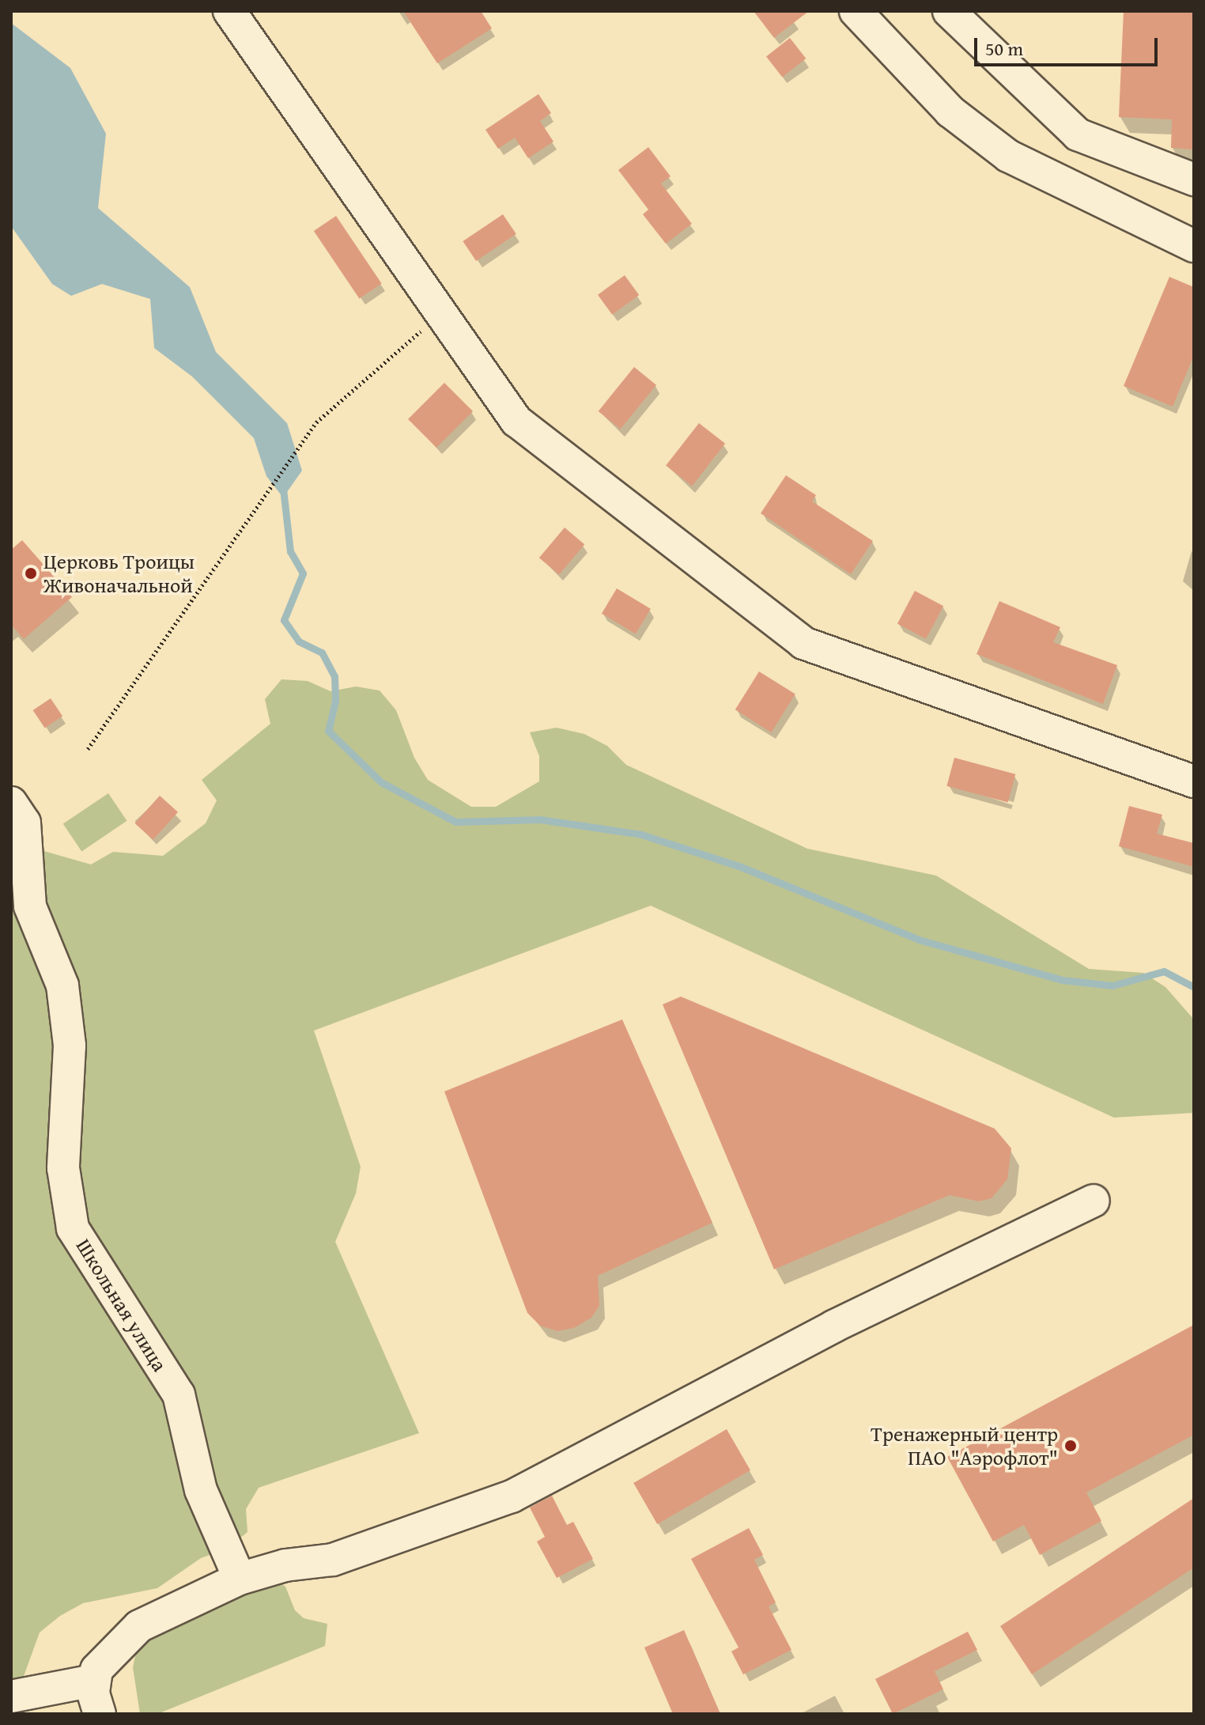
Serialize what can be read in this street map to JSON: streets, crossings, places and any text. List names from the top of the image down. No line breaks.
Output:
{"streets":{"street":["Школьная улица"]},"places":["Церковь Троицы Живоначальной","Тренажерный центр ПАО \"Аэрофлот\""],"scale_bar":"50 m"}
